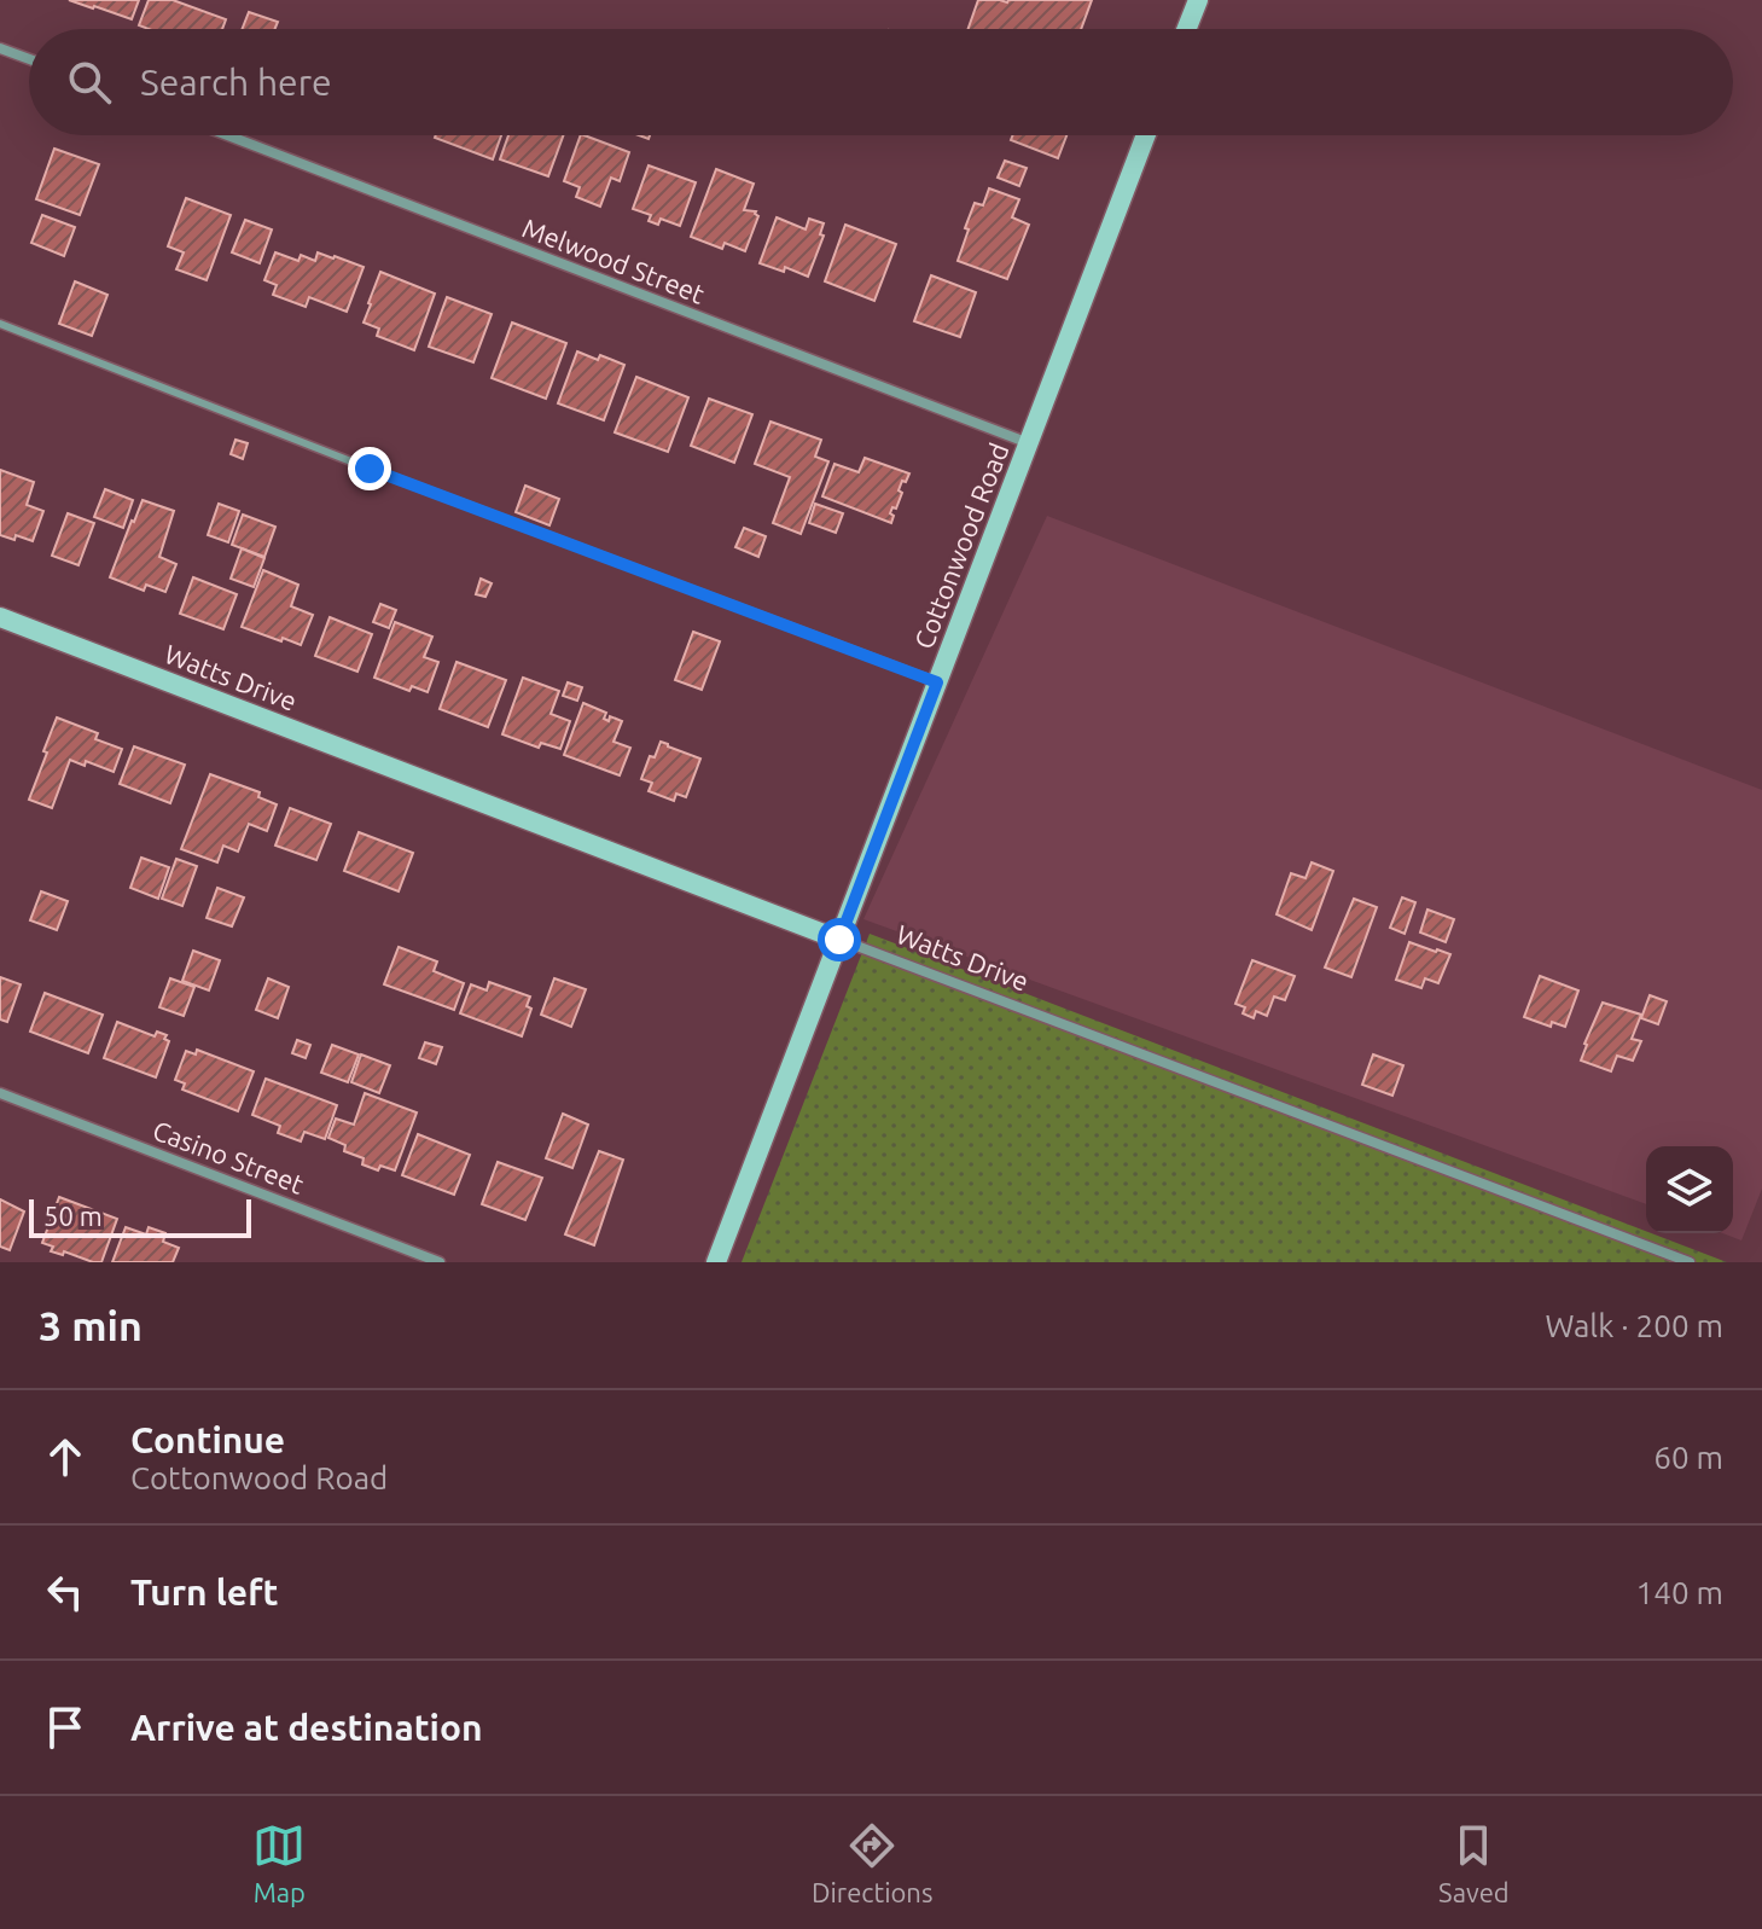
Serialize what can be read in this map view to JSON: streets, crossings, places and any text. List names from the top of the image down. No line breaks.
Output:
{"streets":{"street":["Melwood Street","Cottonwood Road","Watts Drive","Casino Street"]},"crossings":[["Melwood Street","Cottonwood Road"],["Cottonwood Road","Watts Drive"]],"scale_bar":"50 m","page":{"search":"Search here","scale":"50 m","heading":["3 min","Walk · 200 m"],"list":[["Continue","Cottonwood Road","60 m"],["Turn left","140 m"],"Arrive at destination"],"nav":["Map","Directions","Saved"]}}
